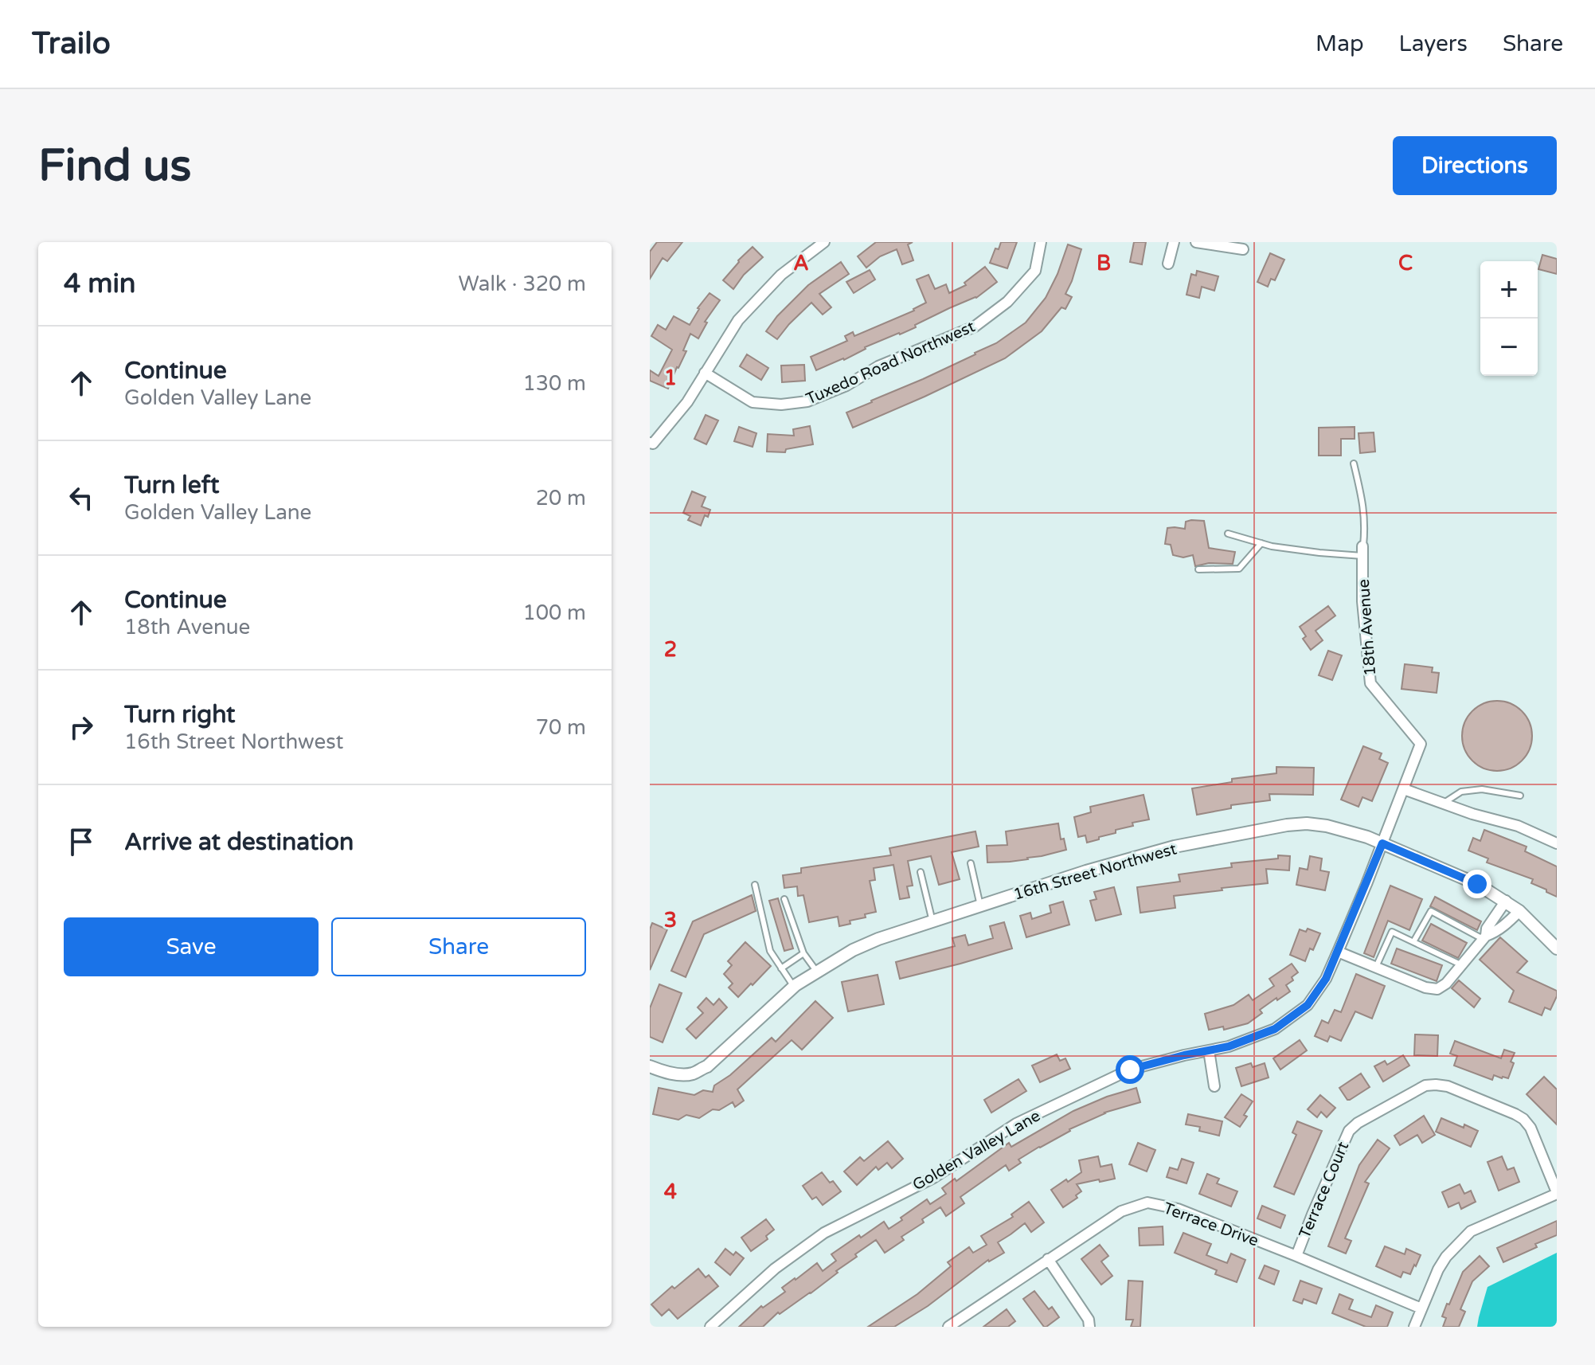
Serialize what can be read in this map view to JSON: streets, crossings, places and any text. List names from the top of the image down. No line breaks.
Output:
{"streets":{"street":["Tuxedo Road Northwest","18th Avenue","16th Street Northwest","Golden Valley Lane","Terrace Court","Terrace Drive"]},"crossings":[["18th Avenue","16th Street Northwest"],["18th Avenue","Golden Valley Lane"],["Terrace Court","Terrace Drive"]],"page":{"header":"Trailo","nav":["Map","Layers","Share"],"buttons":["Directions",["Save","Share"]],"title":"Find us","heading":["4 min","Walk · 320 m"],"map_buttons":["+","−"],"list":[["Continue","Golden Valley Lane","130 m"],["Turn left","Golden Valley Lane","20 m"],["Continue","18th Avenue","100 m"],["Turn right","16th Street Northwest","70 m"],"Arrive at destination"]},"grid":{"columns":["A","B","C"],"rows":["1","2","3","4"]}}
